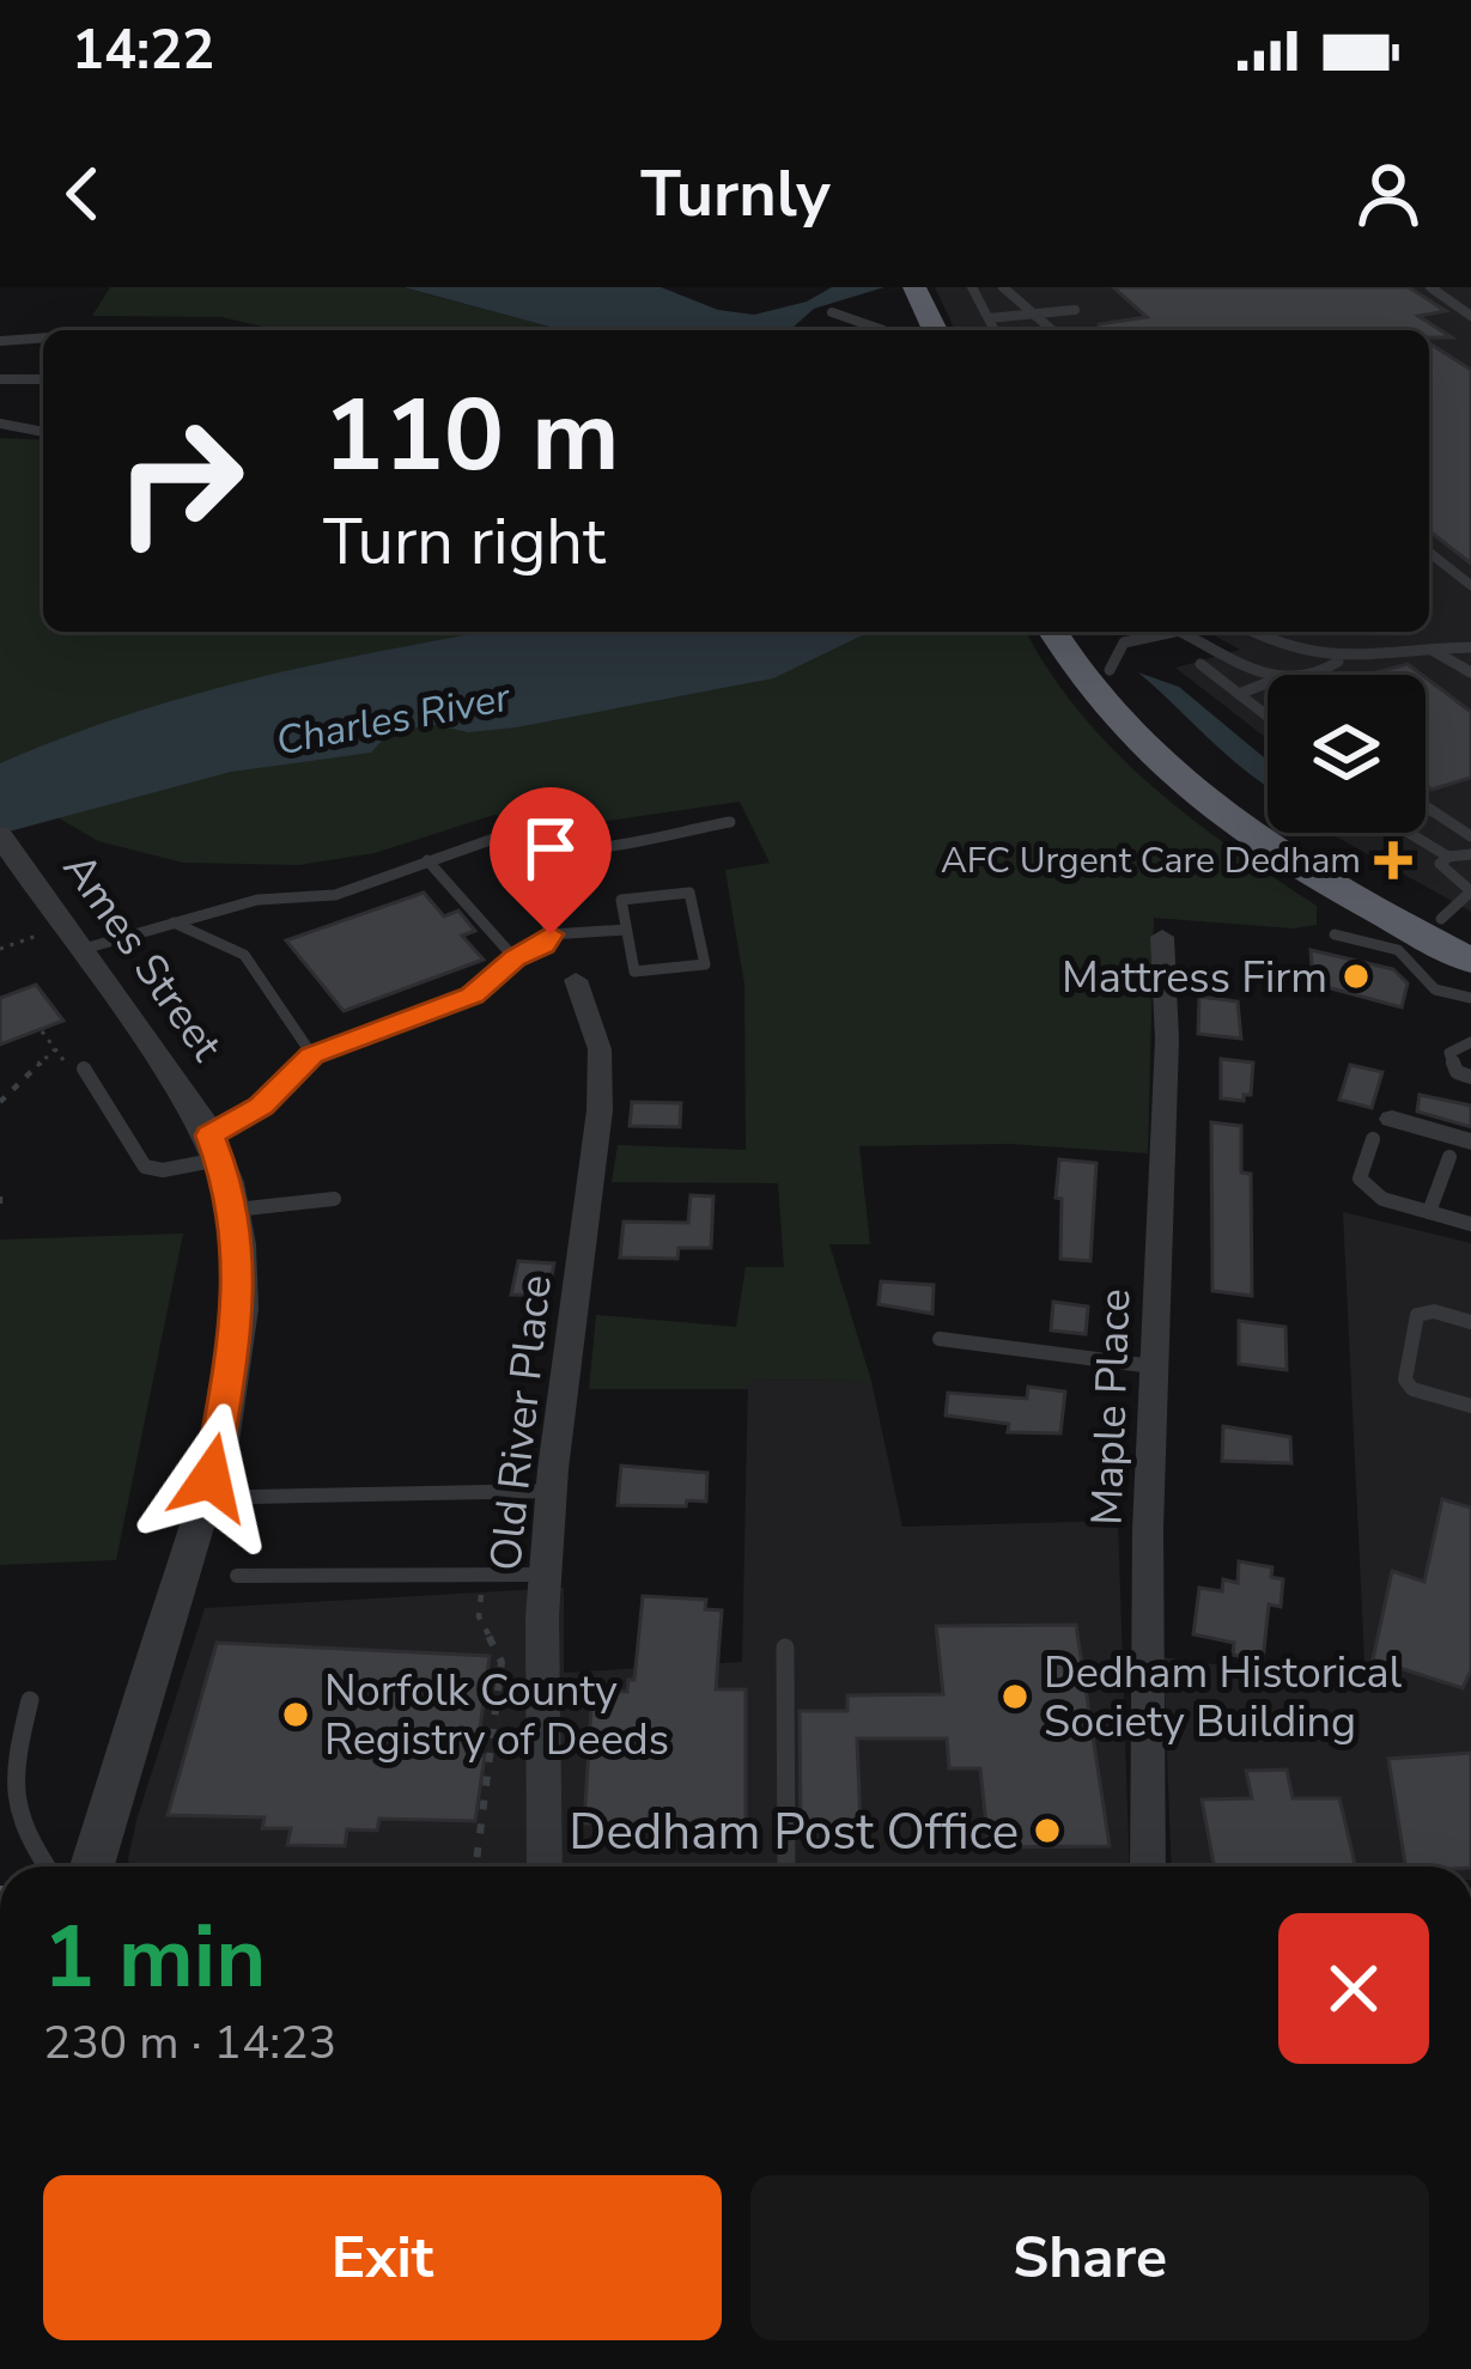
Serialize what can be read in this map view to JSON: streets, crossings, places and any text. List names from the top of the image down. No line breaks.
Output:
{"streets":{"street":["Ames Street","Maple Place","Old River Place"]},"water":["Charles River"],"places":{"health":["AFC Urgent Care Dedham"],"other":["Mattress Firm","Dedham Historical Society Building","Norfolk County Registry of Deeds","Dedham Post Office"]},"page":{"status":"14:22","header":"Turnly","turn":["110 m","Turn right"],"heading":["1 min","230 m · 14:23"],"buttons":["Exit","Share"]}}
